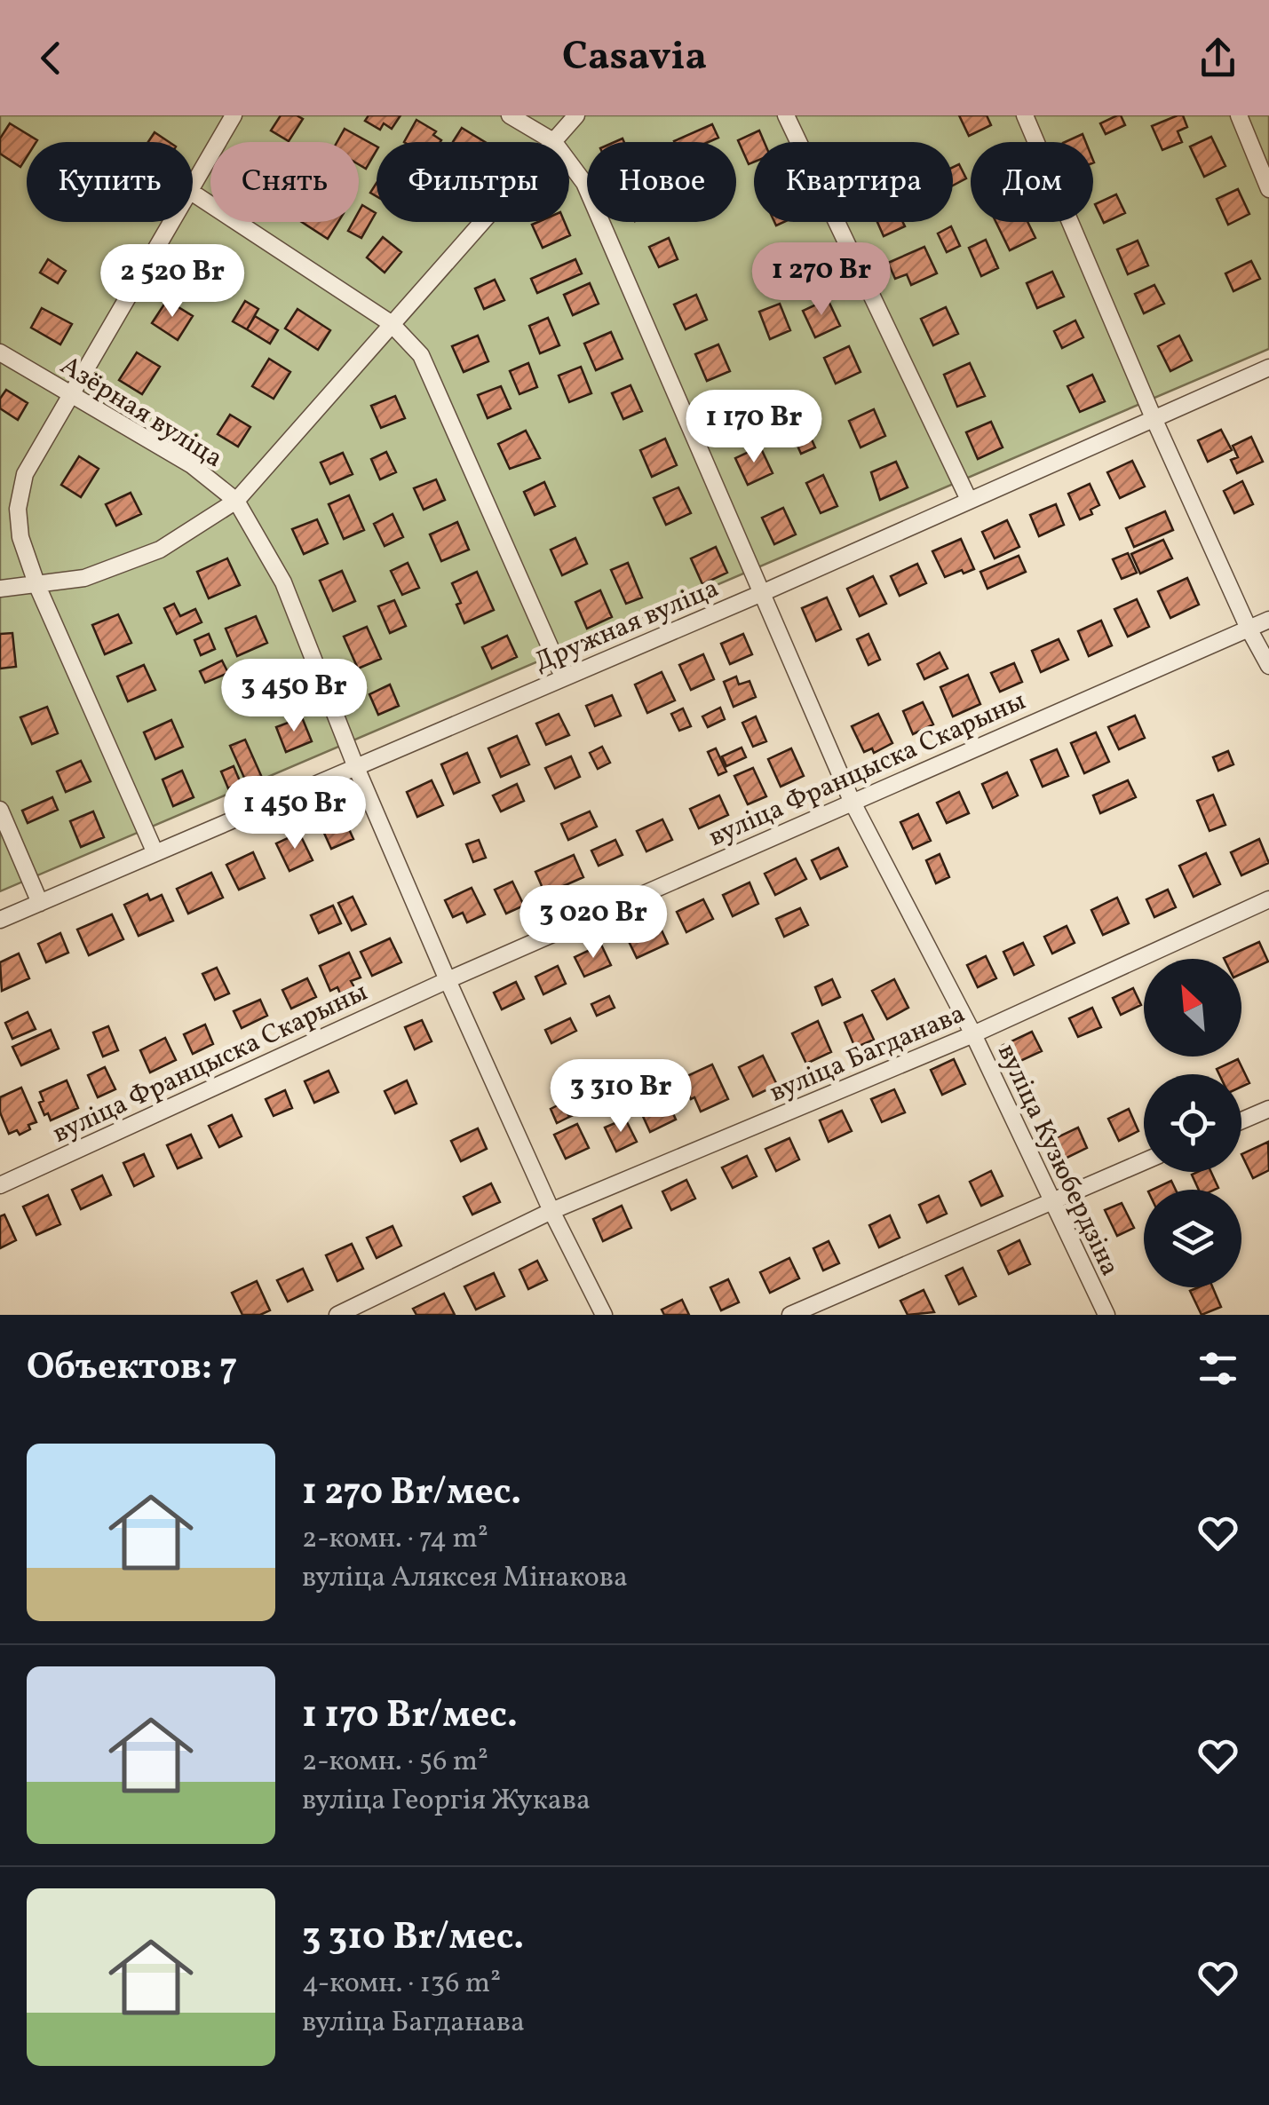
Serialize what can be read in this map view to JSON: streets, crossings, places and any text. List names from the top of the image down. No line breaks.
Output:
{"streets":{"street":["Азёрная вуліца","Дружная вуліца","вуліца Францыска Скарыны","вуліца Багданава","вуліца Кузюбердзіна"]},"crossings":[["Азёрная вуліца","Дружная вуліца"],["Азёрная вуліца","вуліца Францыска Скарыны"],["Азёрная вуліца","вуліца Багданава"],["Дружная вуліца","вуліца Кузюбердзіна"],["вуліца Францыска Скарыны","вуліца Кузюбердзіна"],["вуліца Багданава","вуліца Кузюбердзіна"]],"north":"top left","page":{"header":"Casavia","chip":["Купить","Снять","Фильтры","Новое","Квартира","Дом"],"price":["1 270 Br","2 520 Br","1 170 Br","3 450 Br","1 450 Br","3 020 Br","3 310 Br"],"heading":"Объектов: 7","list":[{"name":"1 270 Br/мес.","note":"2-комн. · 74 m² · вуліца Аляксея Мінакова"},{"name":"1 170 Br/мес.","note":"2-комн. · 56 m² · вуліца Георгія Жукава"},{"name":"3 310 Br/мес.","note":"4-комн. · 136 m² · вуліца Багданава"}]}}
